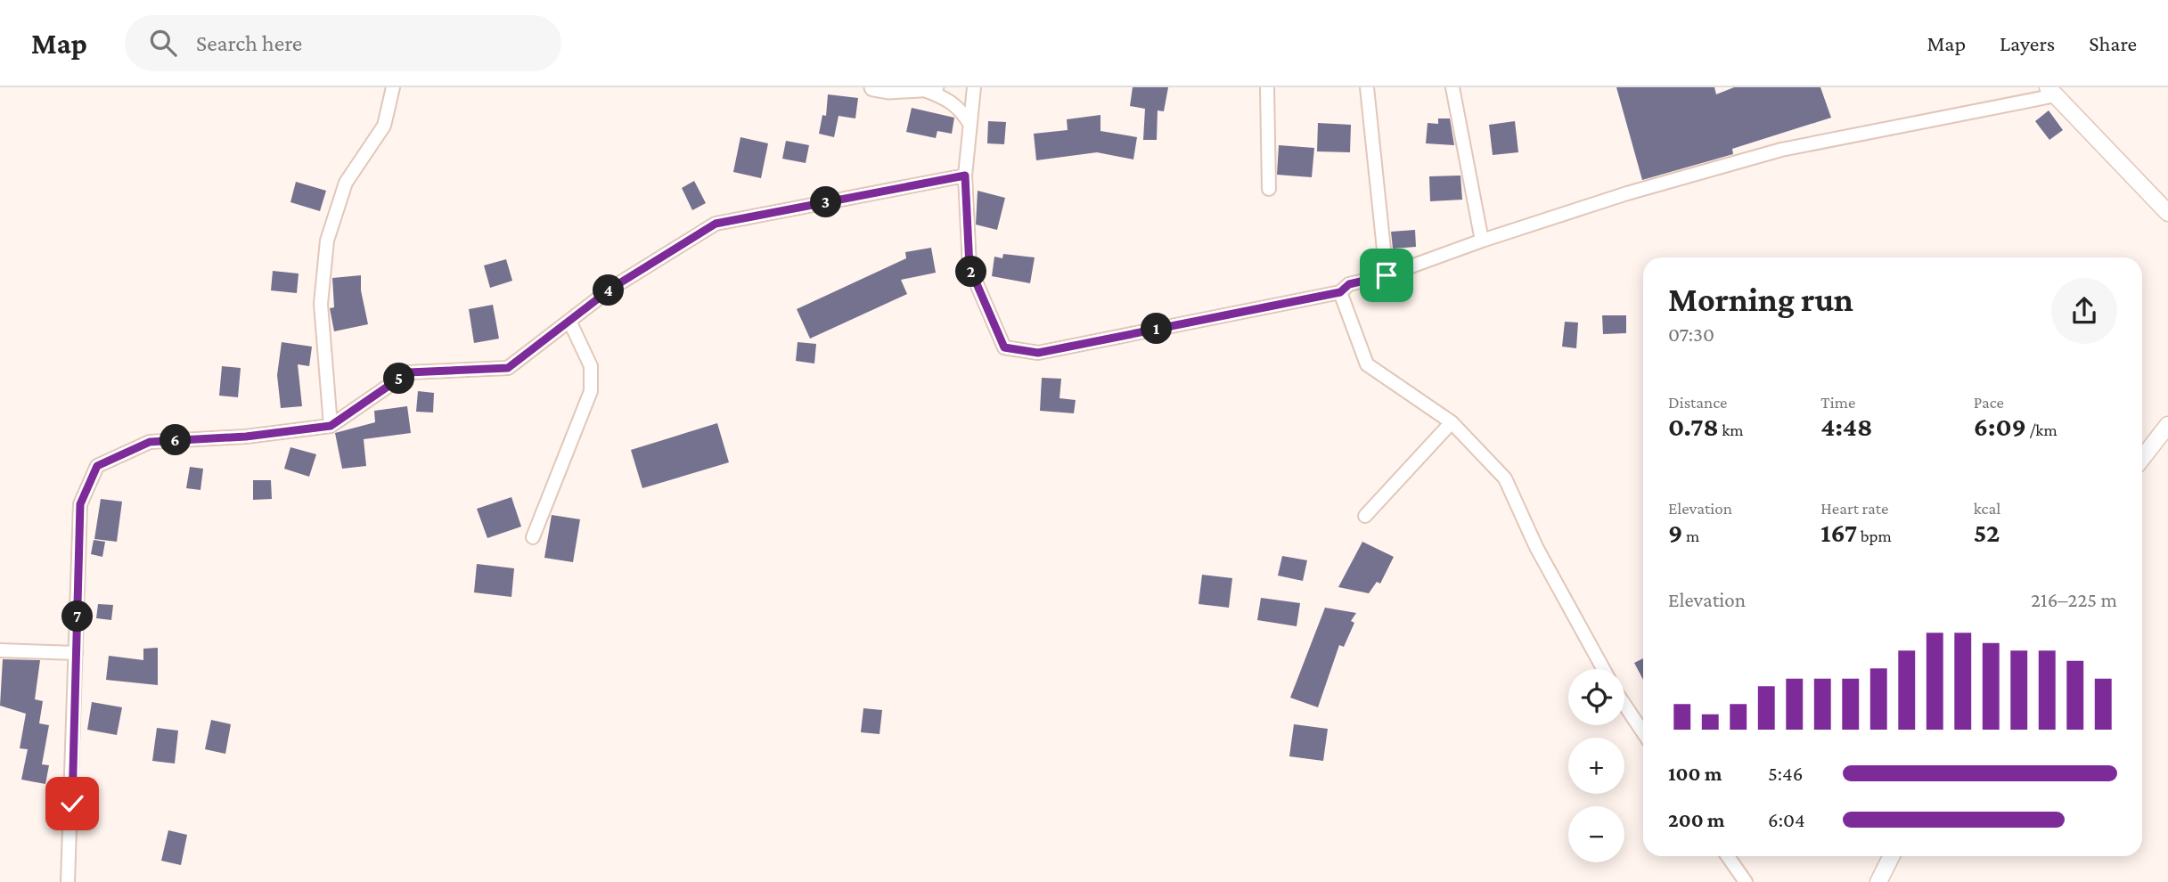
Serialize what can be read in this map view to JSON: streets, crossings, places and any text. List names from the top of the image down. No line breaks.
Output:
{"page":{"header":"Map","search":"Search here","nav":["Map","Layers","Share"],"pins":["3","2","4","1","5","6","7"],"heading":["Morning run","07:30"],"stats":[["Distance","0.78 km"],["Time","4:48"],["Pace","6:09 /km"],["Elevation","9 m"],["Heart rate","167 bpm"],["kcal","52"]],"chart":["Elevation","216–225 m"],"map_buttons":["+","−"],"list":[{"name":"100 m","note":"5:46"},{"name":"200 m","note":"6:04"}]}}
